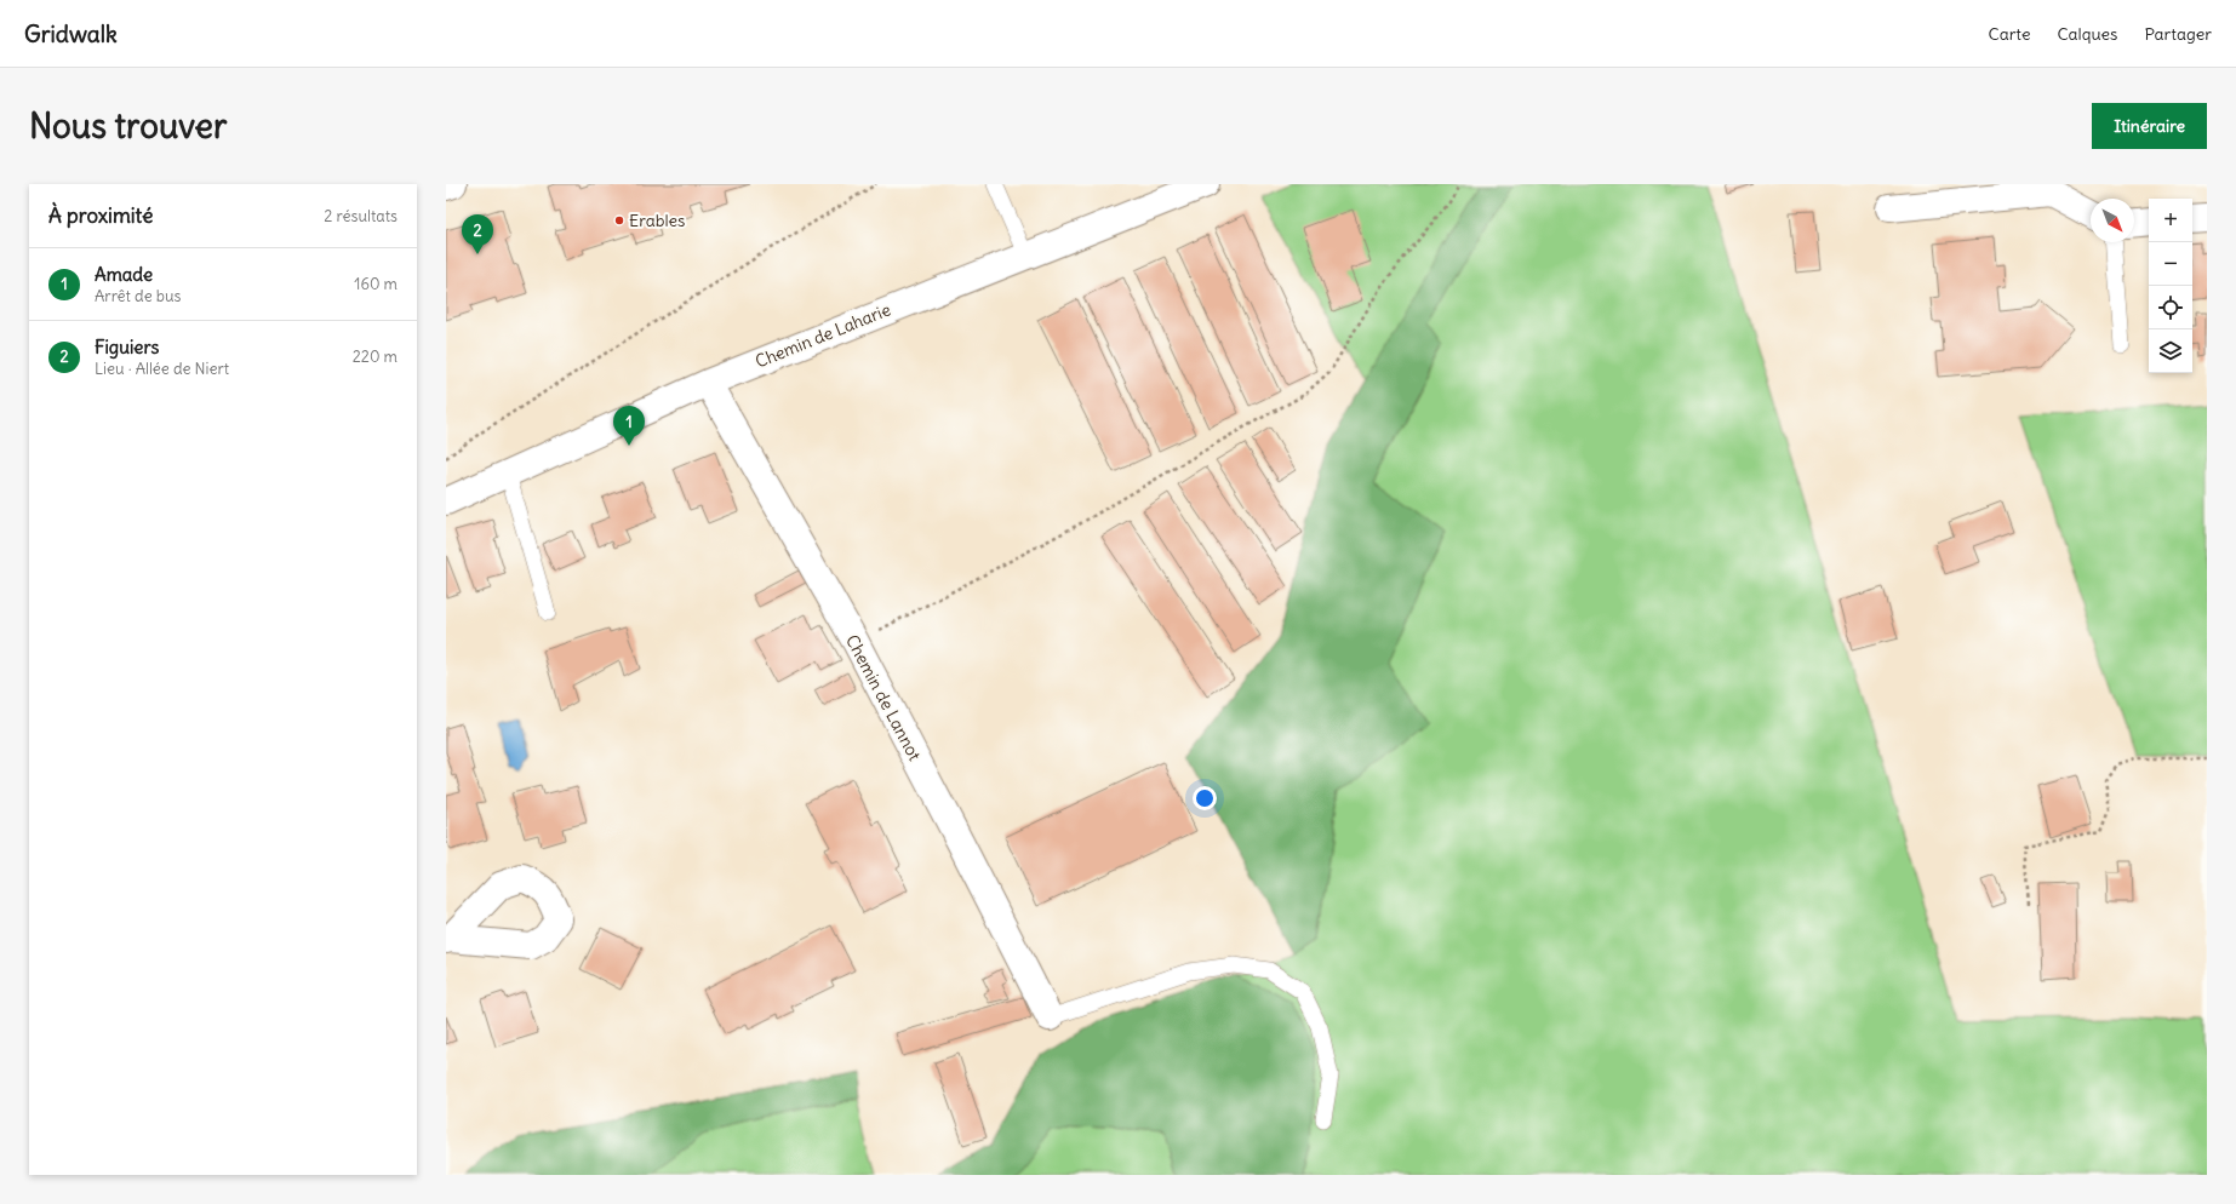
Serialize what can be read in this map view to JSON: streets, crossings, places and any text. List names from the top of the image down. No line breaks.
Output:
{"streets":{"street":["Chemin de Laharie","Chemin de Lannot"]},"crossings":[["Chemin de Laharie","Chemin de Lannot"]],"places":["Erables"],"north":"bottom right","page":{"header":"Gridwalk","nav":["Carte","Calques","Partager"],"buttons":"Itinéraire","title":"Nous trouver","heading":["À proximité","2 résultats"],"map_buttons":["+","−"],"pins":["2","1"],"list":[{"mark":"1","name":"Amade","note":"Arrêt de bus","value":"160 m"},{"mark":"2","name":"Figuiers","note":"Lieu · Allée de Niert","value":"220 m"}]}}
